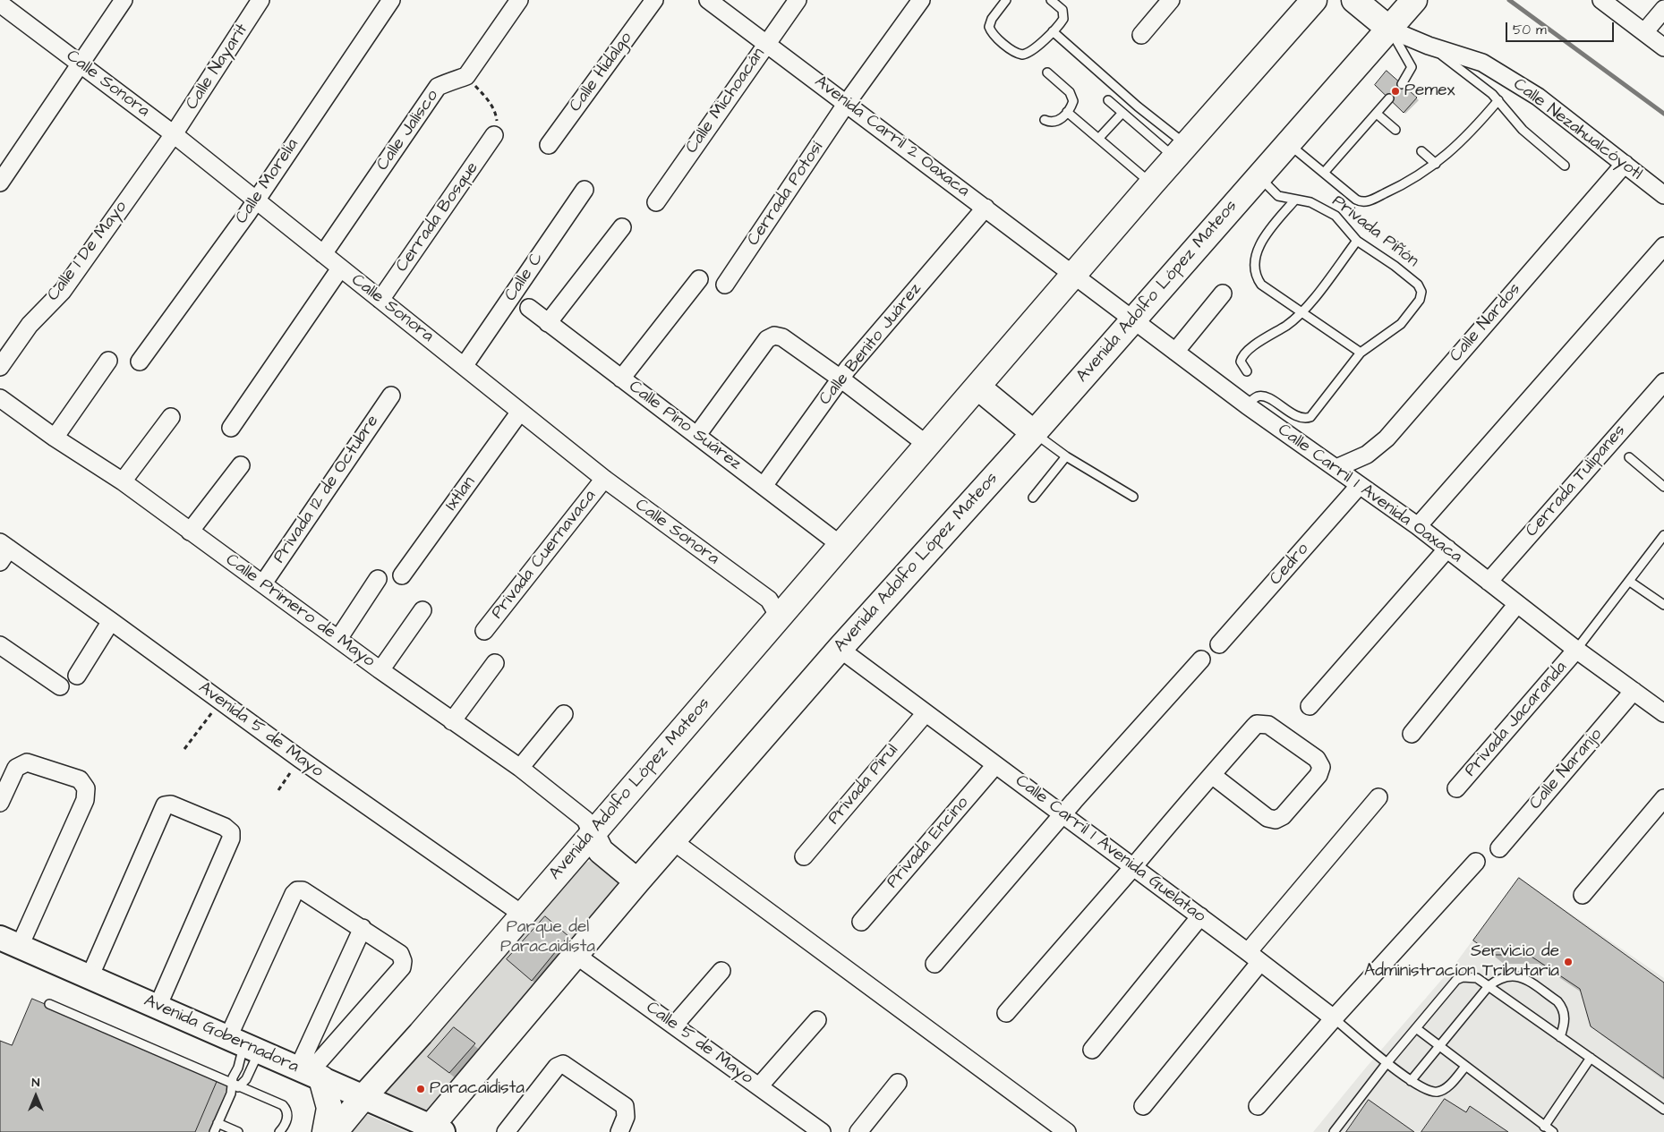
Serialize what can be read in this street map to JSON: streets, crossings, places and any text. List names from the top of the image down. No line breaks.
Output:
{"streets":{"main road":["Avenida Adolfo López Mateos"],"street":["Calle Nayarit","Calle Hidalgo","Calle Sonora","Calle Michoacán","Calle Nezahualcóyotl","Calle Jalisco","Avenida Carril 2 Oaxaca","Calle Morelia","Cerrada Potosí","Cerrada Bosque","Calle 1 De Mayo","Calle C","Calle Nardos","Calle Benito Juárez","Calle Pino Suárez","Cerrada Tulipanes","Privada 12 de Octubre","Ixtlan","Calle Carril 1 Avenida Oaxaca","Privada Cuernavaca","Cedro","Calle Primero de Mayo","Privada Jacaranda","Avenida 5 de Mayo","Calle Naranjo","Privada Pirul","Privada Encino","Calle Carril 1 Avenida Guelatao","Avenida Gobernadora","Calle 5 de Mayo"],"lane":["Privada Piñón"]},"crossings":[["Calle Nayarit","Calle Sonora"],["Calle Nayarit","Calle 1 De Mayo"],["Calle Sonora","Calle Jalisco"],["Calle Sonora","Calle Morelia"],["Calle Sonora","Cerrada Bosque"],["Calle Sonora","Calle 1 De Mayo"],["Calle Sonora","Calle C"],["Calle Sonora","Avenida Adolfo López Mateos"],["Calle Sonora","Ixtlan"],["Calle Sonora","Privada Cuernavaca"],["Calle Michoacán","Avenida Carril 2 Oaxaca"],["Calle Nezahualcóyotl","Avenida Adolfo López Mateos"],["Calle Nezahualcóyotl","Calle Nardos"],["Avenida Carril 2 Oaxaca","Cerrada Potosí"],["Avenida Carril 2 Oaxaca","Avenida Adolfo López Mateos"],["Avenida Carril 2 Oaxaca","Calle Benito Juárez"],["Avenida Carril 2 Oaxaca","Calle Carril 1 Avenida Oaxaca"],["Privada Piñón","Avenida Adolfo López Mateos"],["Privada Piñón","Calle Carril 1 Avenida Oaxaca"],["Avenida Adolfo López Mateos","Calle Pino Suárez"],["Avenida Adolfo López Mateos","Calle Carril 1 Avenida Oaxaca"],["Avenida Adolfo López Mateos","Calle Primero de Mayo"],["Avenida Adolfo López Mateos","Avenida 5 de Mayo"],["Avenida Adolfo López Mateos","Calle Carril 1 Avenida Guelatao"],["Avenida Adolfo López Mateos","Avenida Gobernadora"],["Avenida Adolfo López Mateos","Calle 5 de Mayo"],["Calle Nardos","Calle Carril 1 Avenida Oaxaca"],["Calle Benito Juárez","Calle Pino Suárez"],["Cerrada Tulipanes","Calle Carril 1 Avenida Oaxaca"],["Privada 12 de Octubre","Calle Primero de Mayo"],["Calle Carril 1 Avenida Oaxaca","Cedro"],["Calle Carril 1 Avenida Oaxaca","Privada Jacaranda"],["Calle Carril 1 Avenida Oaxaca","Calle Naranjo"],["Privada Pirul","Calle Carril 1 Avenida Guelatao"],["Privada Encino","Calle Carril 1 Avenida Guelatao"]],"parks":["Parque del Paracaidista"],"places":["Pemex","Servicio de Administracíon Tributaria","Paracaidista"],"scale_bar":"50 m","north":"top"}
